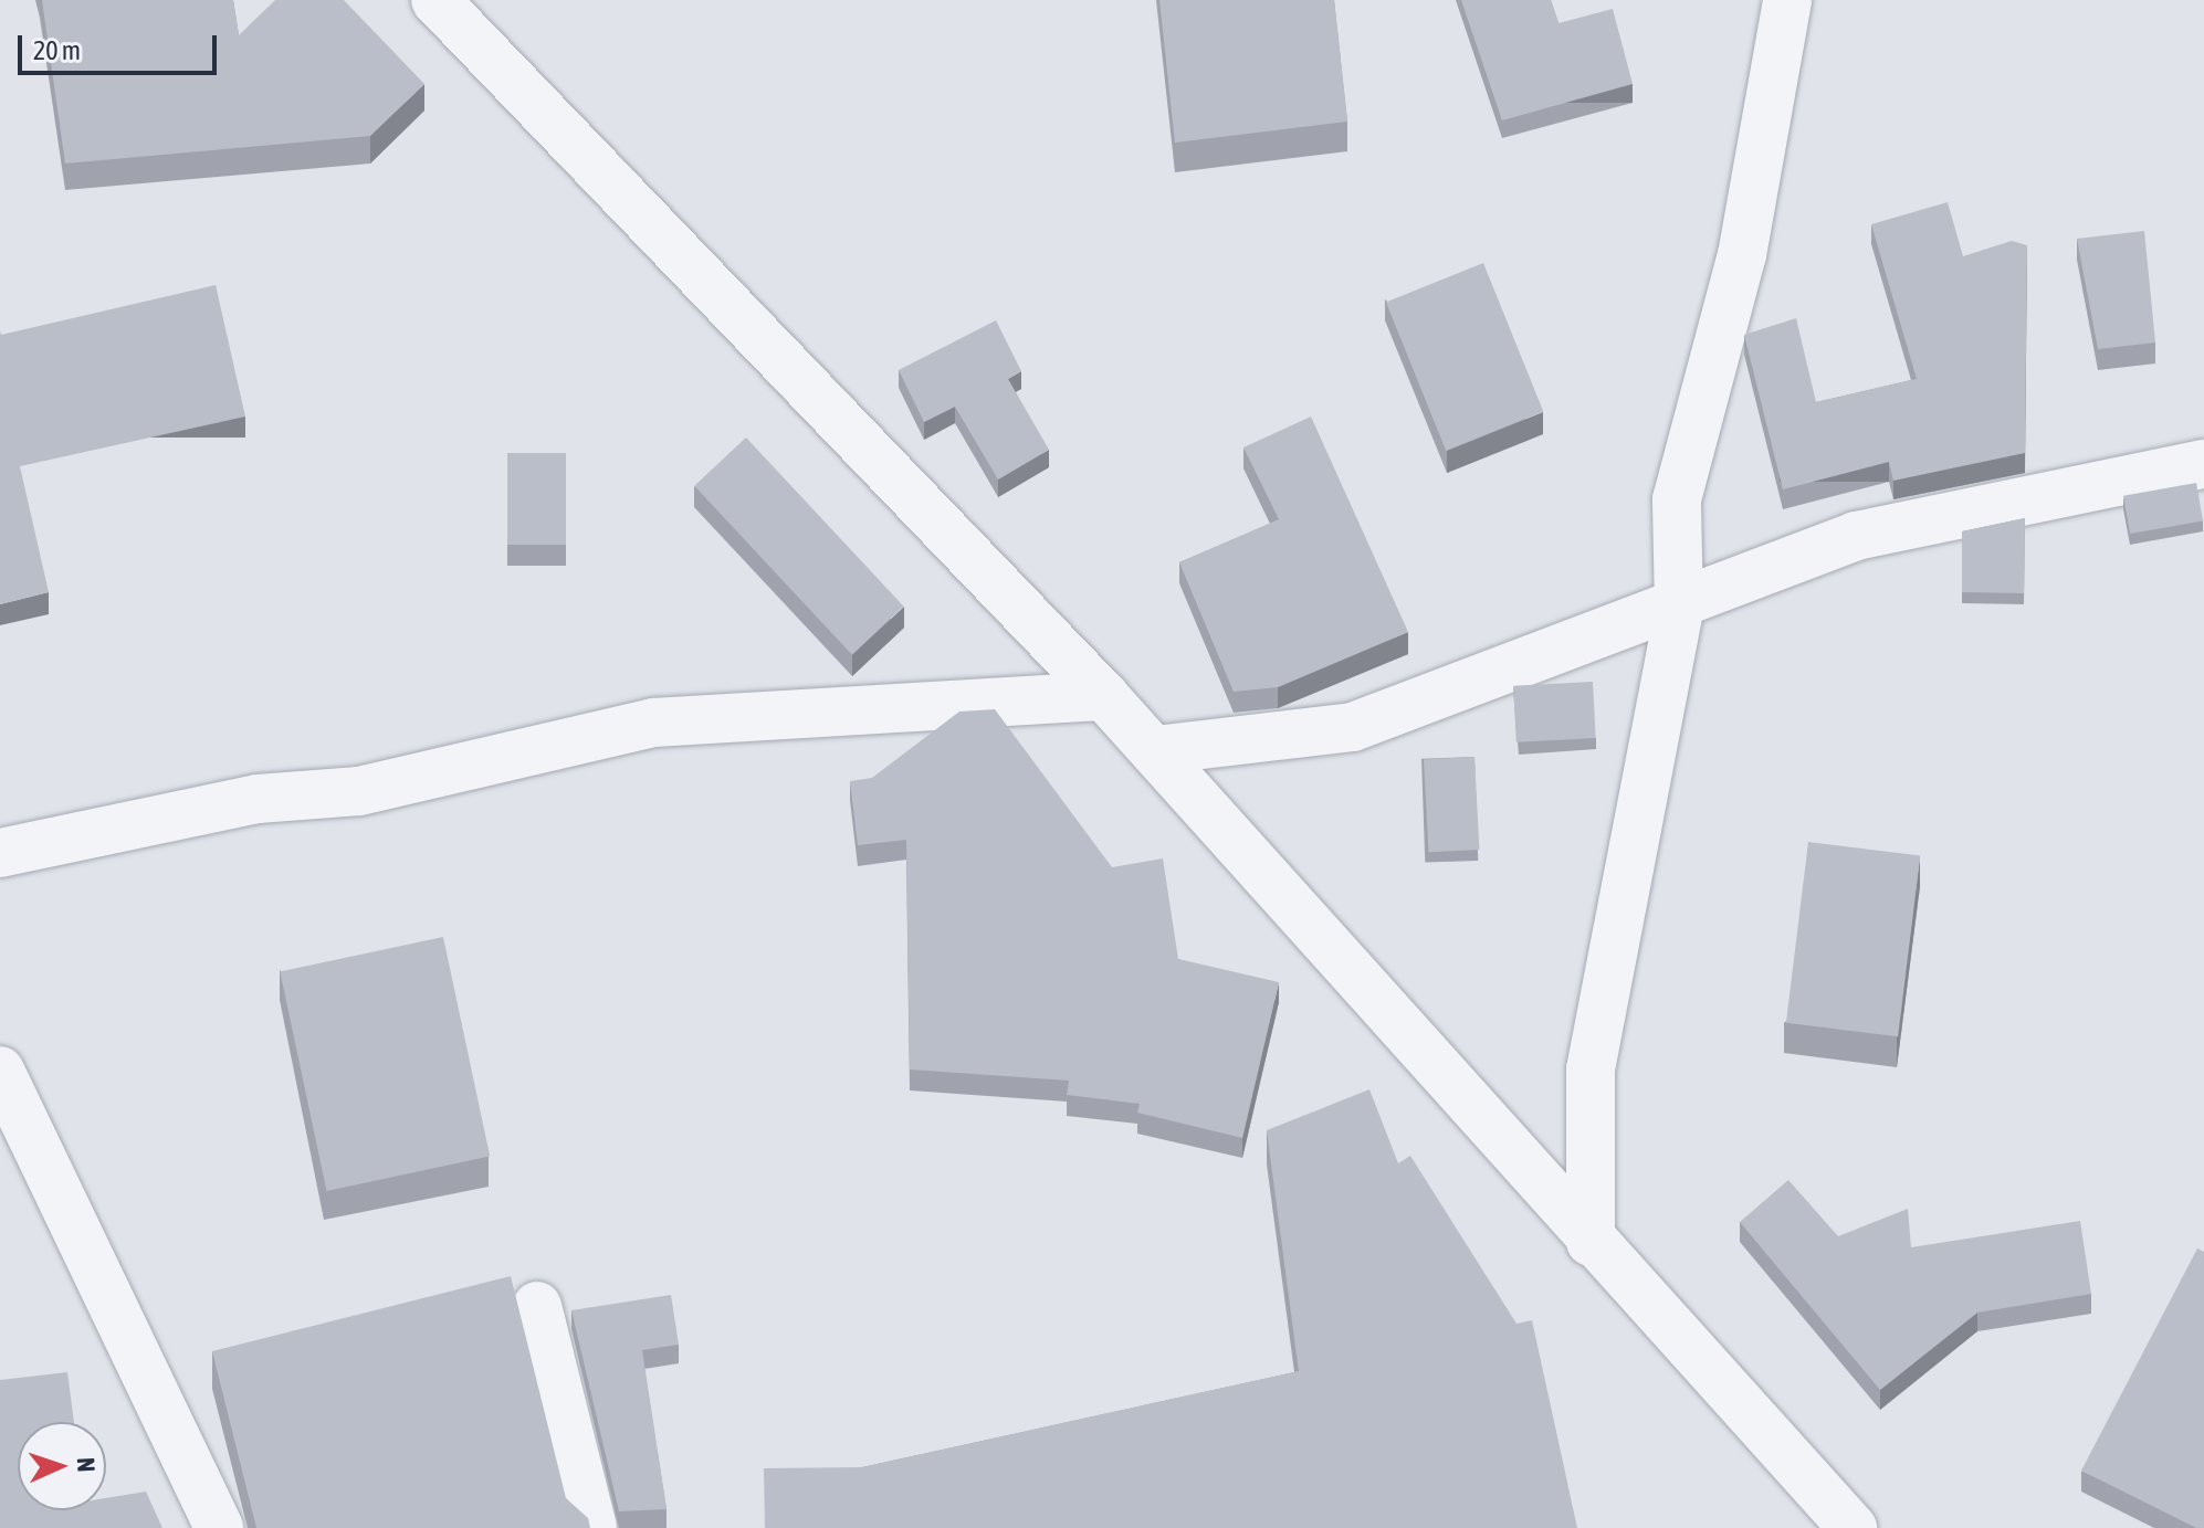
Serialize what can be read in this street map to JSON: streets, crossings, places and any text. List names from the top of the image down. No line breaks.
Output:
{"scale_bar":"20 m","north":"right"}
